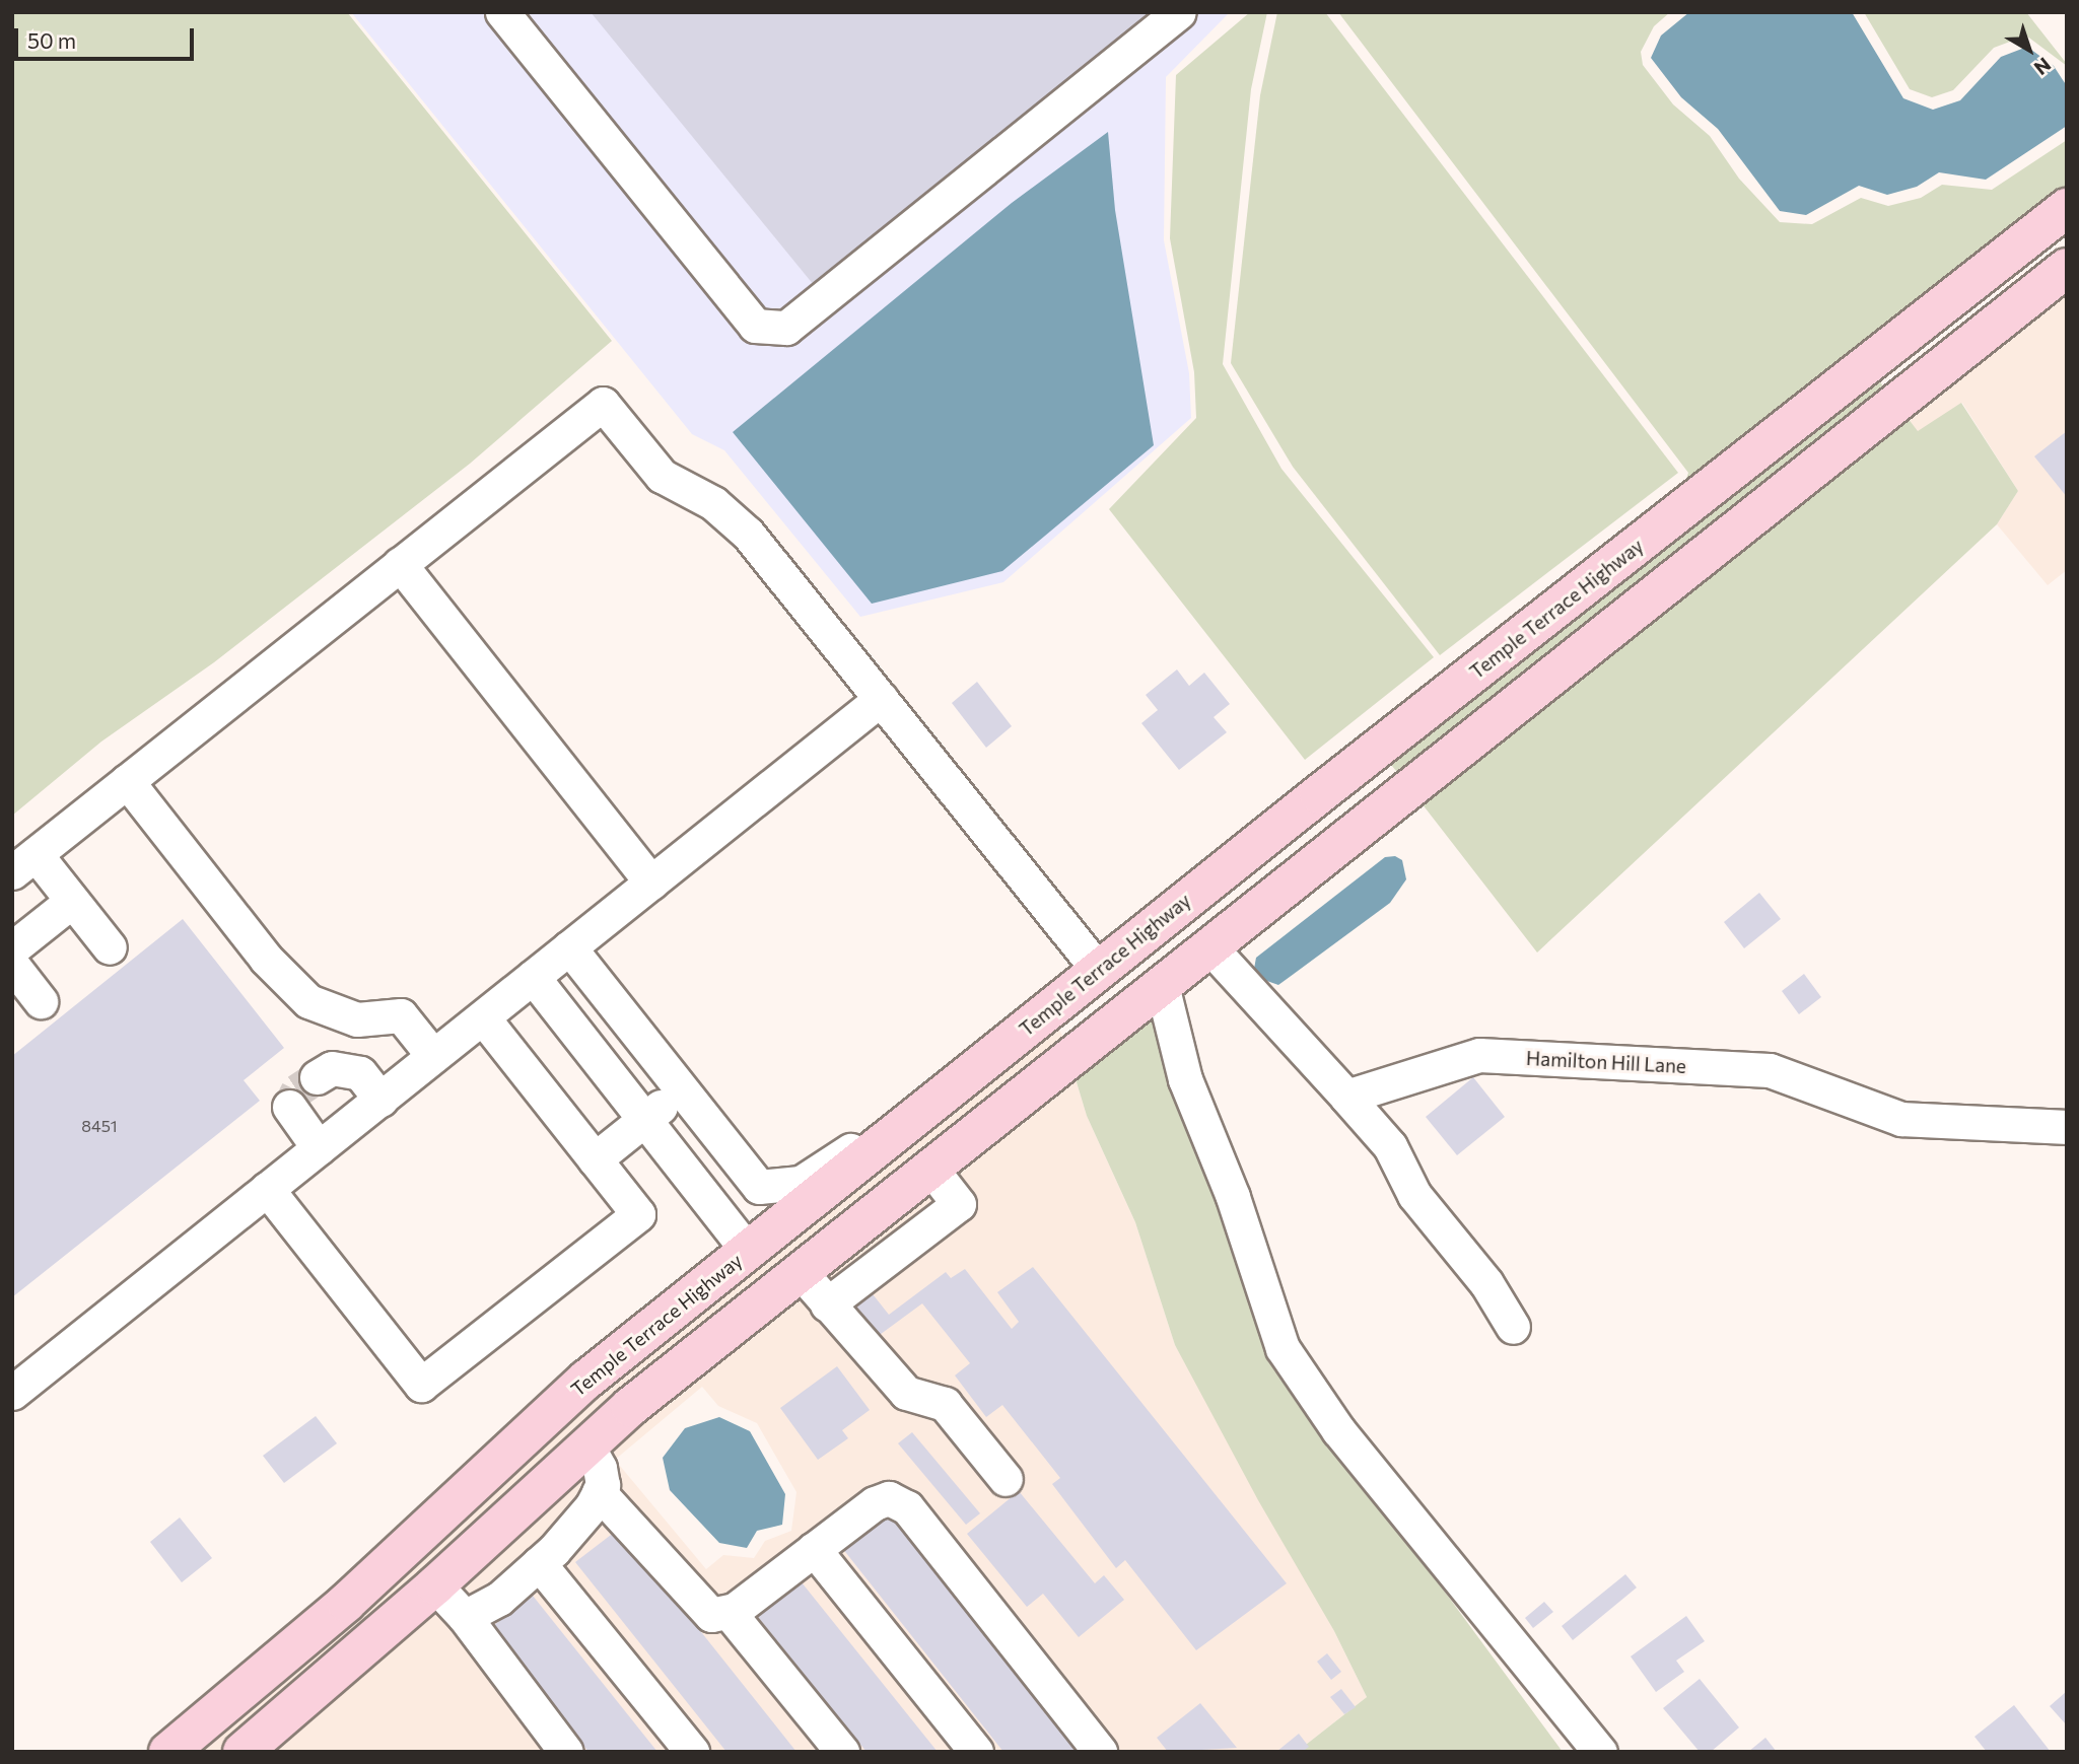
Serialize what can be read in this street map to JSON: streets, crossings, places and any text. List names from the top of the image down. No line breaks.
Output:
{"streets":{"main road":["Temple Terrace Highway"],"street":["Hamilton Hill Lane"]},"house_numbers":["8451"],"scale_bar":"50 m","north":"bottom right"}
